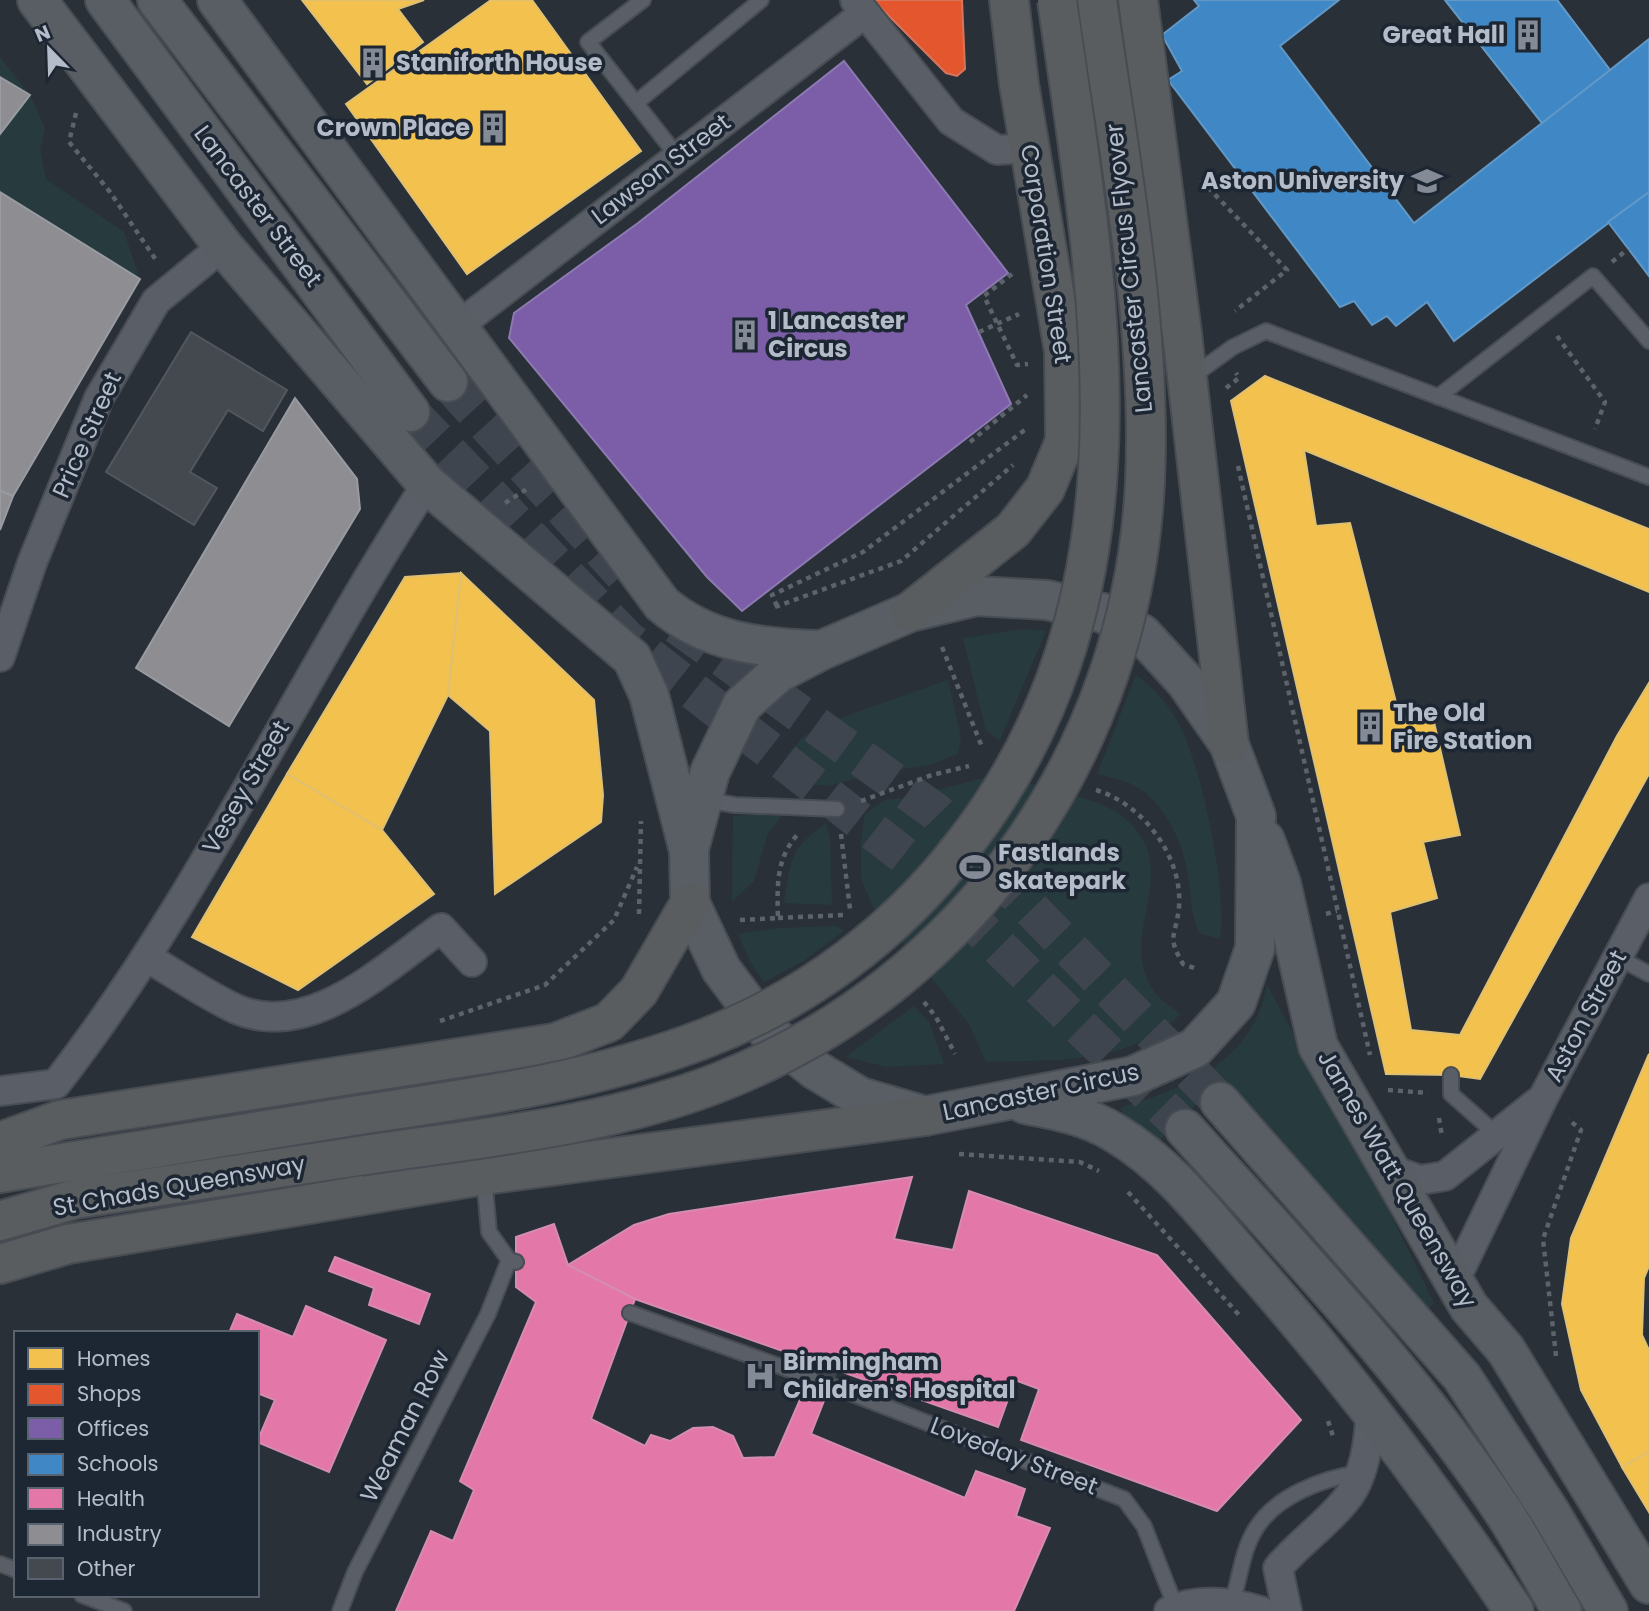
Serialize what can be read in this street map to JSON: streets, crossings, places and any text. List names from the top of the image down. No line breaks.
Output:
{"streets":{"highway":["Corporation Street","Lancaster Circus Flyover","St Chads Queensway"],"main road":["Lancaster Street","Lancaster Circus","James Watt Queensway"],"street":["Lawson Street","Price Street","Vesey Street","Aston Street"],"lane":["Weaman Row","Loveday Street"]},"crossings":[["Corporation Street","Lancaster Circus"],["Lancaster Circus Flyover","St Chads Queensway"],["Aston Street","James Watt Queensway"],["Lancaster Circus","James Watt Queensway"]],"places":{"building":["Great Hall","Staniforth House","Crown Place","1 Lancaster Circus","The Old Fire Station"],"school or university":["Aston University"],"sports":["Fastlands Skatepark"],"hospital":["Birmingham Children's Hospital"]},"legend":["Homes","Shops","Offices","Schools","Health","Industry","Other"],"north":"top left"}
